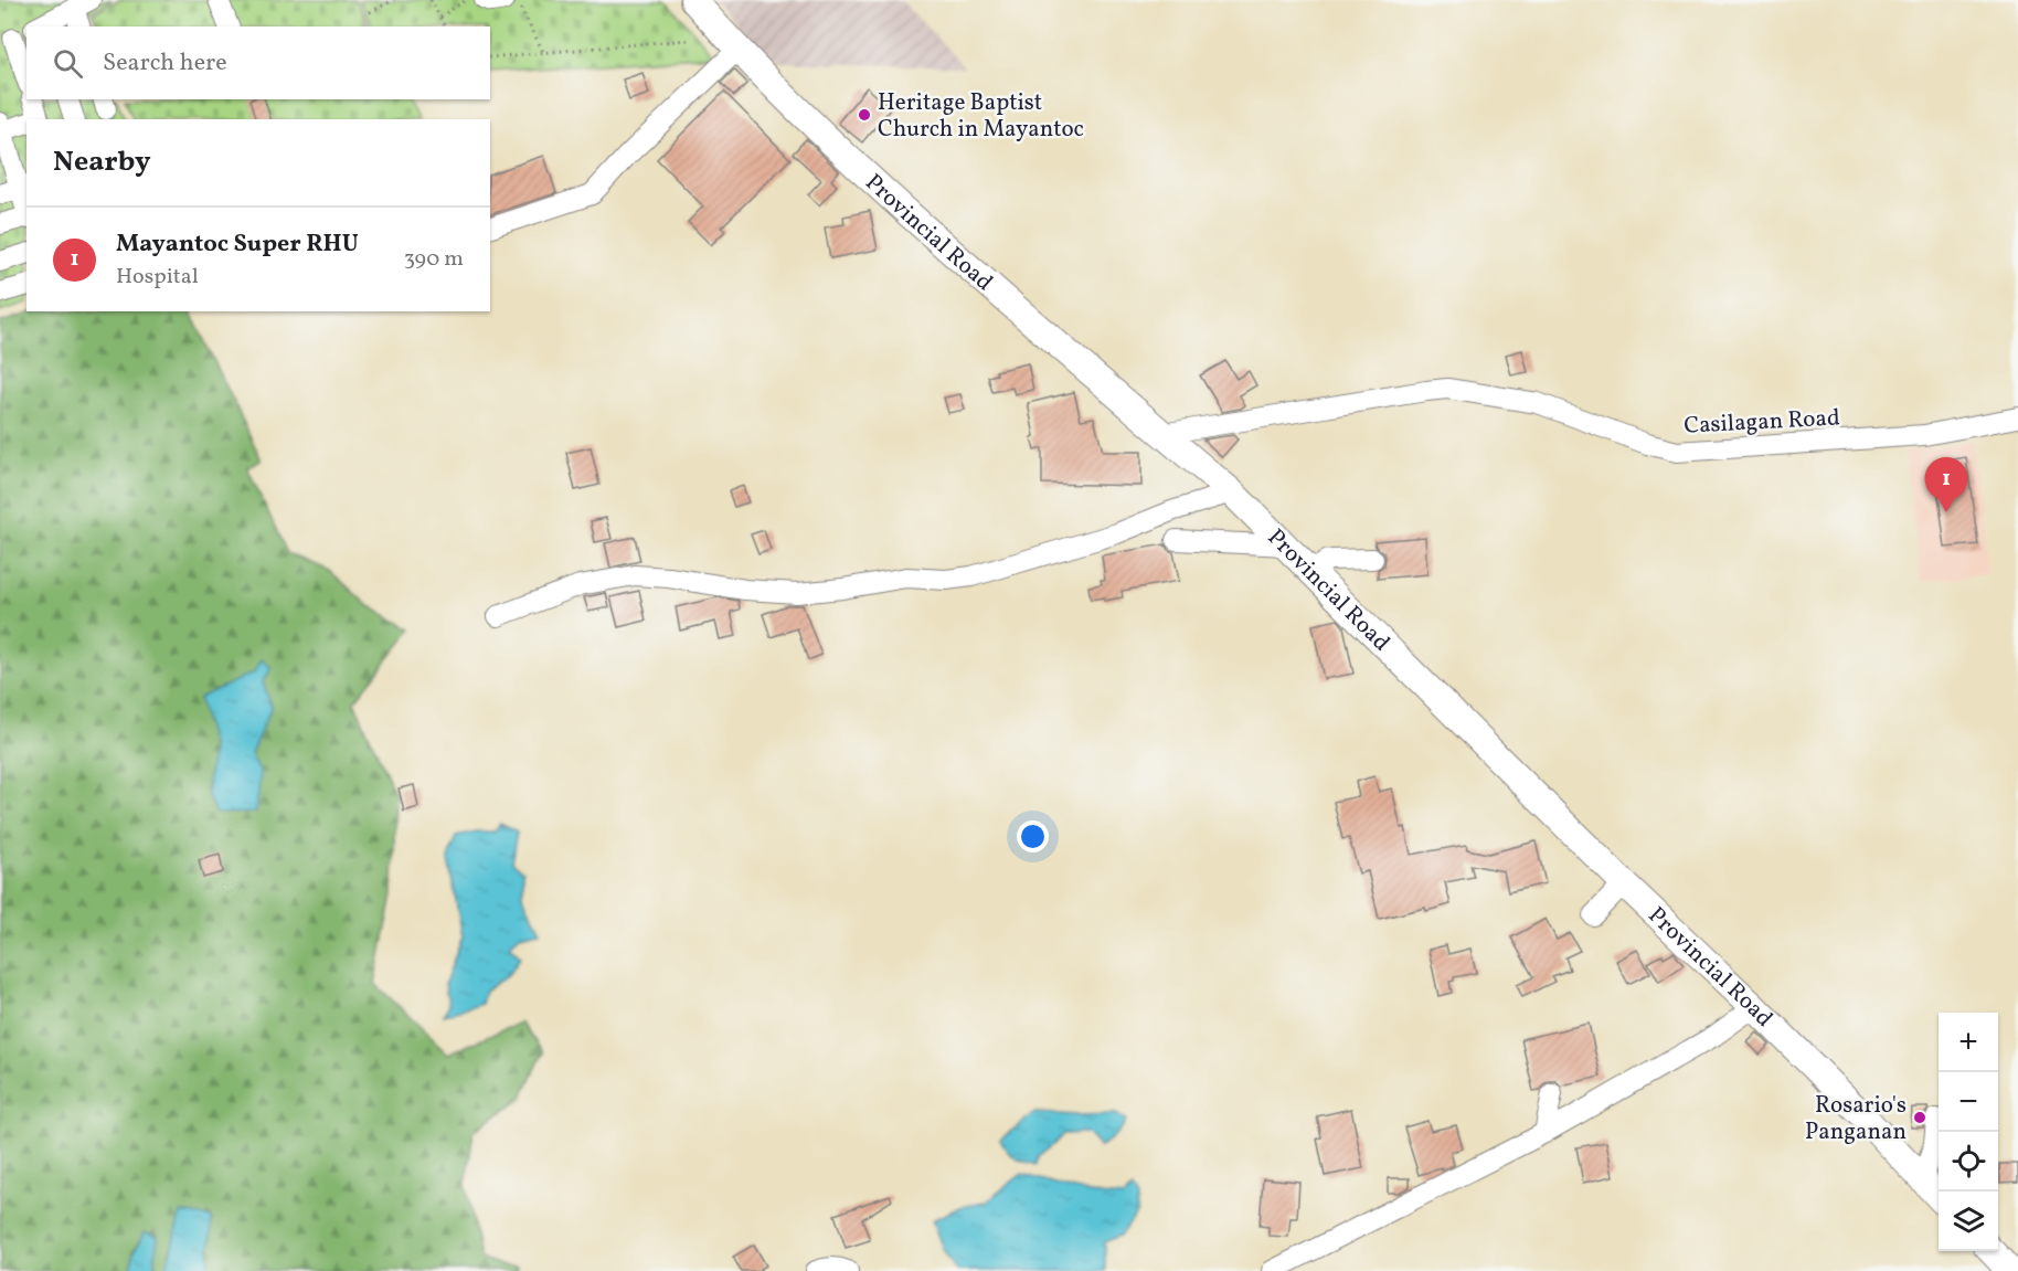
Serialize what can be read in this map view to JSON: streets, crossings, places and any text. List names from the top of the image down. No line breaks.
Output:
{"streets":{"main road":["Provincial Road"],"street":["Casilagan Road"]},"crossings":[["Provincial Road","Casilagan Road"]],"places":["Heritage Baptist Church in Mayantoc","Rosario's Panganan"],"page":{"search":"Search here","heading":"Nearby","list":[{"mark":"1","name":"Mayantoc Super RHU","note":"Hospital","value":"390 m"}],"pins":"1","map_buttons":["+","−"]}}
